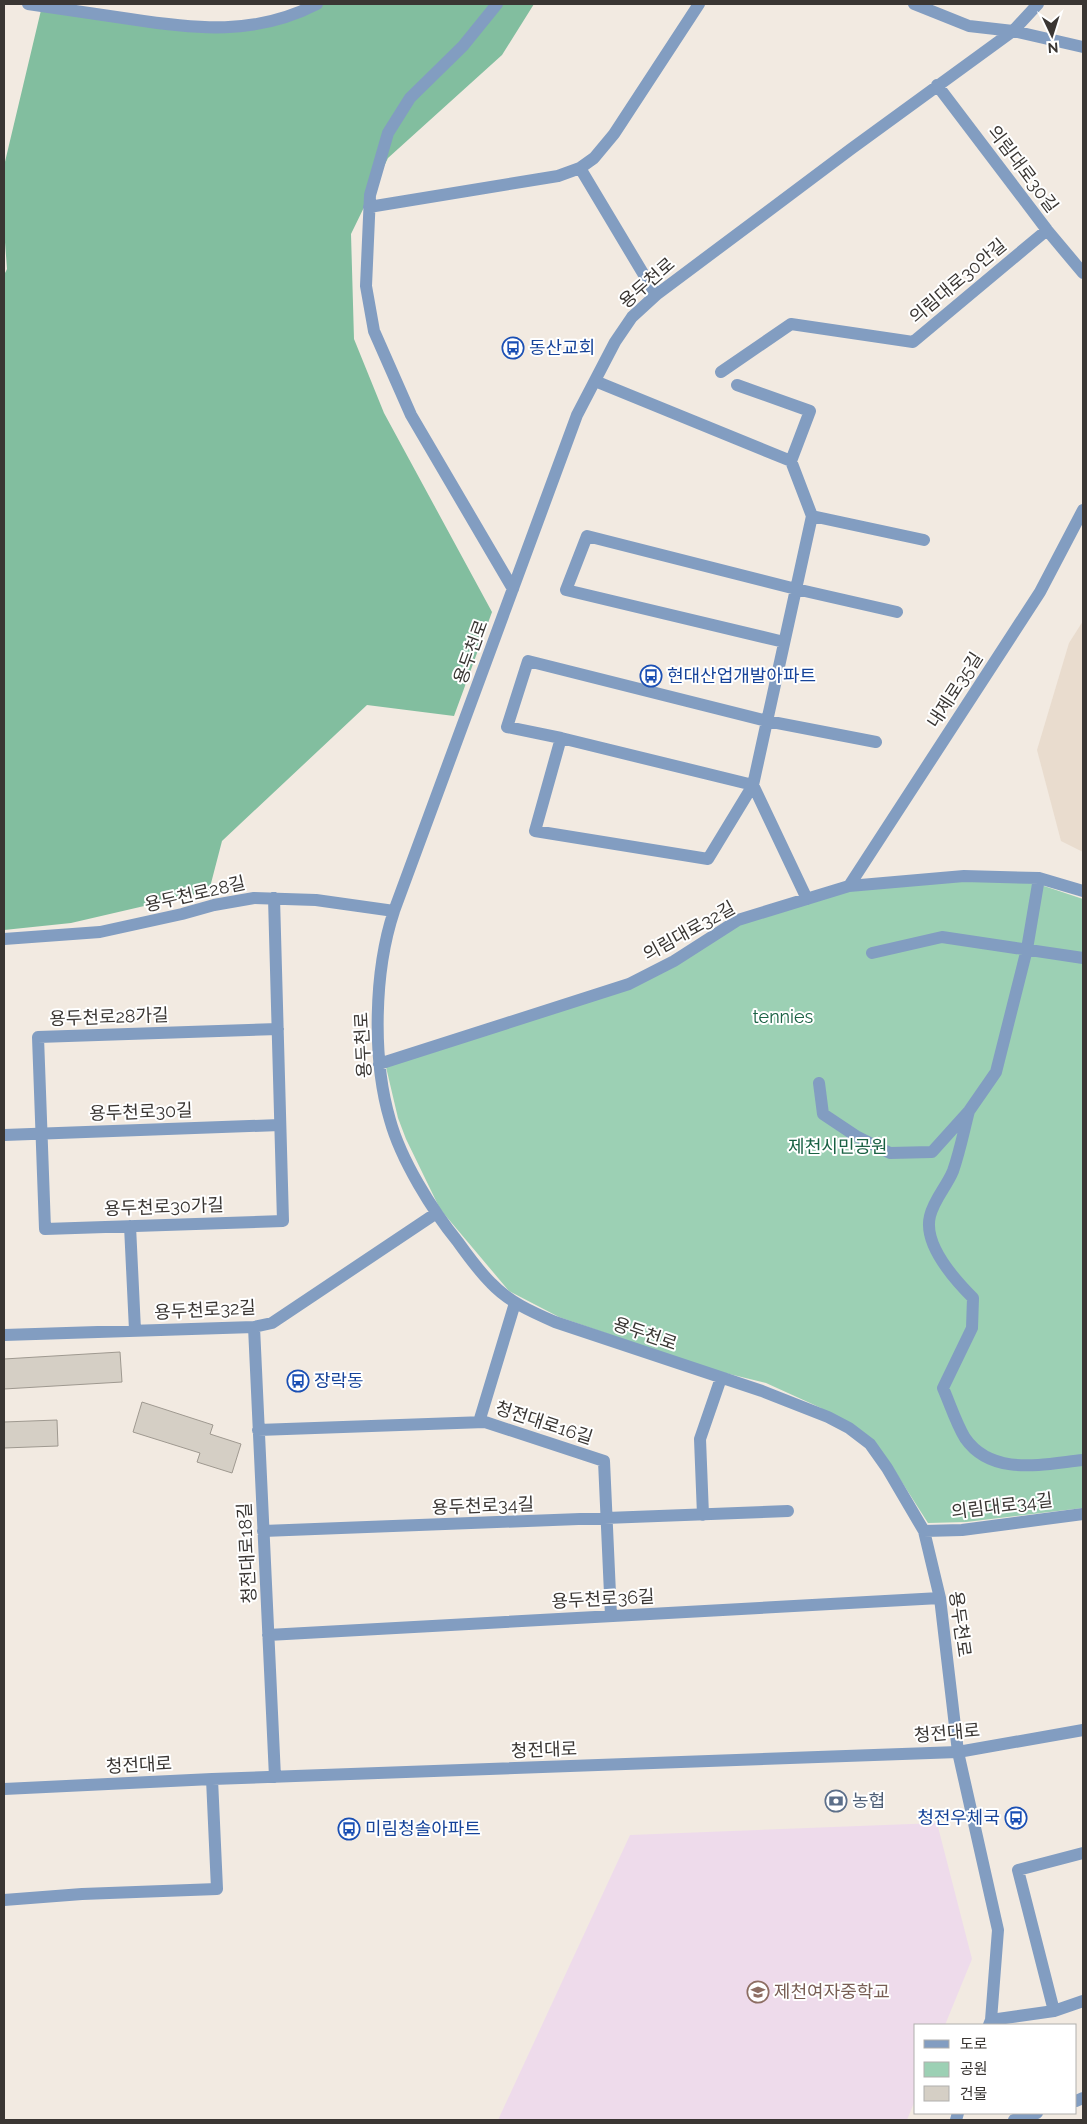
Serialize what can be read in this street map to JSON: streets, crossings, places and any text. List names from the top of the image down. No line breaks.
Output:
{"streets":{"street":["의림대로30길","의림대로30안길","용두천로","내제로35길","용두천로28길","의림대로32길","용두천로28가길","용두천로30길","용두천로30가길","용두천로32길","청전대로16길","용두천로34길","의림대로34길","청전대로18길","용두천로36길","청전대로"]},"crossings":[["의림대로30길","의림대로30안길"],["의림대로30길","용두천로"],["용두천로","용두천로28길"],["용두천로","의림대로32길"],["용두천로","용두천로32길"],["용두천로","의림대로34길"],["용두천로","용두천로36길"],["용두천로","청전대로"],["내제로35길","의림대로32길"],["용두천로28가길","용두천로30길"],["용두천로28가길","용두천로30가길"],["용두천로30길","용두천로30가길"],["용두천로32길","청전대로18길"],["청전대로16길","용두천로34길"],["청전대로16길","청전대로18길"],["청전대로16길","용두천로36길"],["용두천로34길","청전대로18길"],["청전대로18길","용두천로36길"],["청전대로18길","청전대로"]],"parks":["tennies","제천시민공원"],"places":{"bus stop":["동산교회","현대산업개발아파트","장락동","청전우체국","미림청솔아파트"],"bank":["농협"],"school or university":["제천여자중학교"]},"legend":["도로","공원","건물"],"north":"bottom"}
